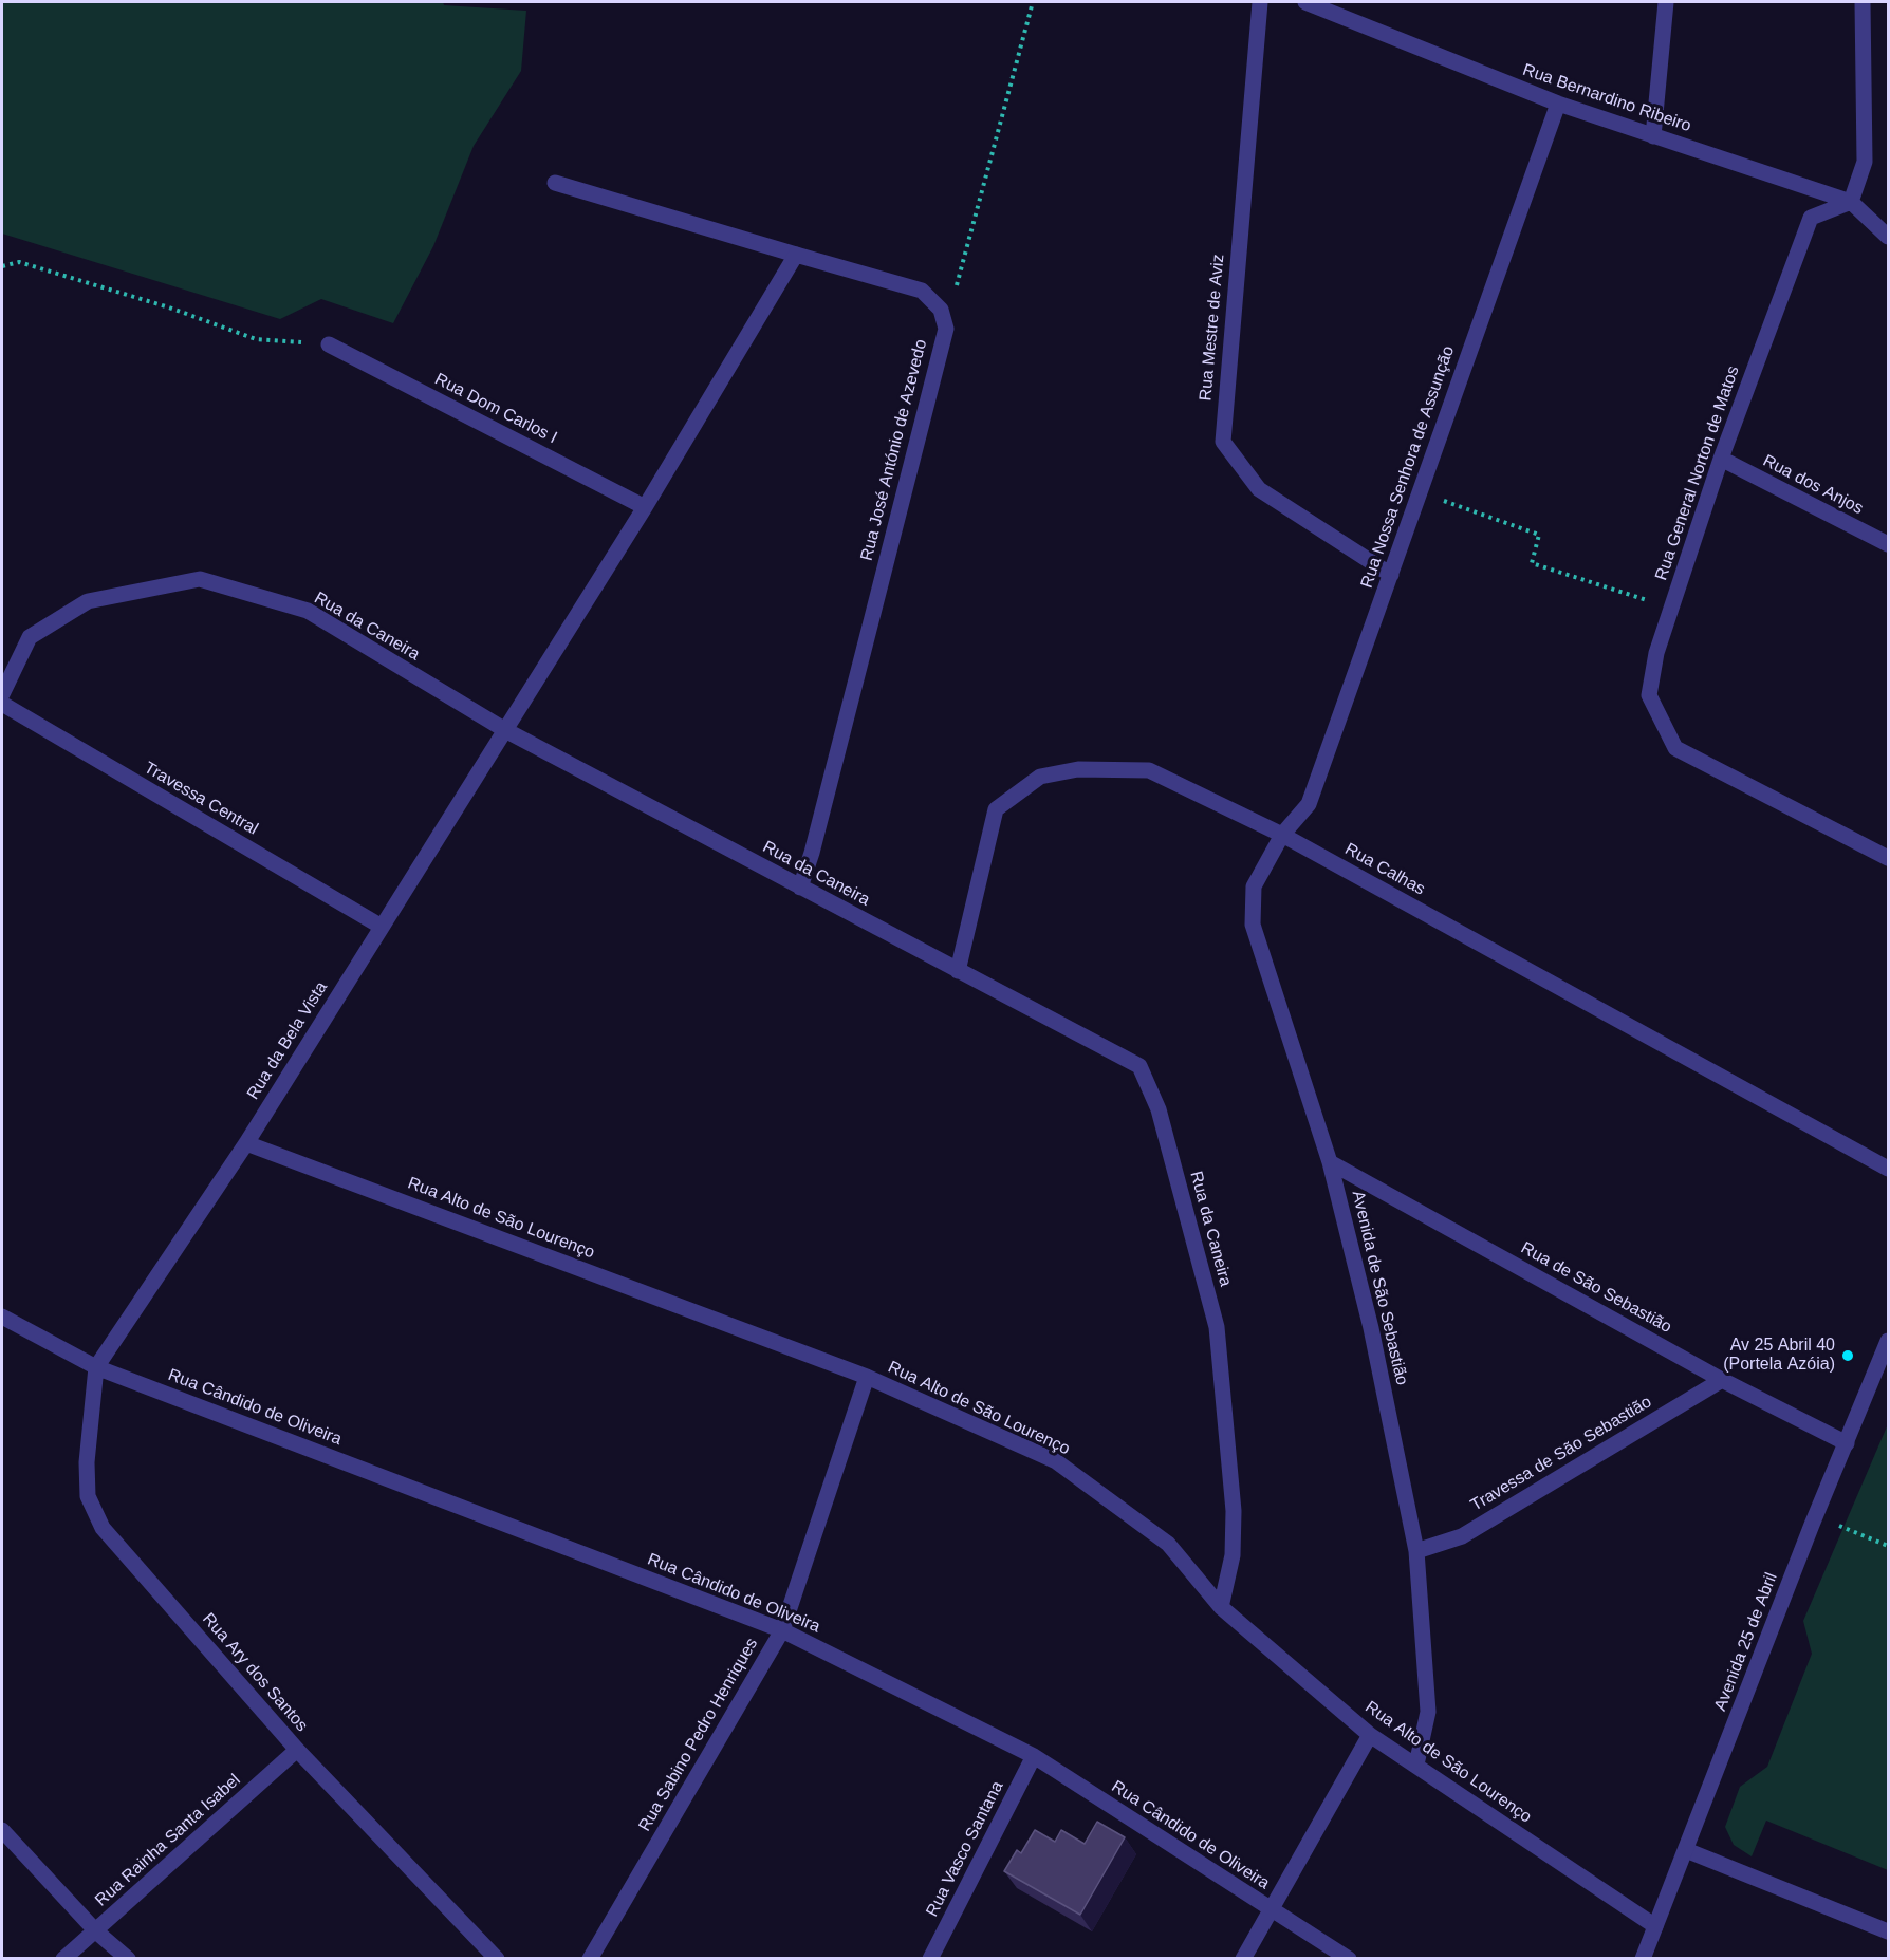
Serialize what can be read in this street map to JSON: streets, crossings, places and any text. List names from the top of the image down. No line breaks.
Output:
{"streets":{"street":["Rua Bernardino Ribeiro","Rua Mestre de Aviz","Rua Dom Carlos I","Rua José António de Azevedo","Rua Nossa Senhora de Assunção","Rua General Norton de Matos","Rua dos Anjos","Rua da Caneira","Travessa Central","Rua Calhas","Rua da Bela Vista","Rua Alto de São Lourenço","Avenida de São Sebastião","Rua de São Sebastião","Rua Cândido de Oliveira","Travessa de São Sebastião","Avenida 25 de Abril","Rua Ary dos Santos","Rua Sabino Pedro Henriques","Rua Rainha Santa Isabel","Rua Vasco Santana"]},"crossings":[["Rua Bernardino Ribeiro","Rua Nossa Senhora de Assunção"],["Rua Bernardino Ribeiro","Rua General Norton de Matos"],["Rua Mestre de Aviz","Rua Nossa Senhora de Assunção"],["Rua José António de Azevedo","Rua da Caneira"],["Rua Nossa Senhora de Assunção","Rua Calhas"],["Rua Nossa Senhora de Assunção","Avenida de São Sebastião"],["Rua General Norton de Matos","Rua dos Anjos"],["Rua da Caneira","Rua Calhas"],["Rua da Caneira","Rua da Bela Vista"],["Rua da Caneira","Rua Alto de São Lourenço"],["Travessa Central","Rua da Bela Vista"],["Rua Calhas","Avenida de São Sebastião"],["Rua da Bela Vista","Rua Alto de São Lourenço"],["Rua da Bela Vista","Rua Cândido de Oliveira"],["Rua da Bela Vista","Rua Ary dos Santos"],["Rua Alto de São Lourenço","Avenida de São Sebastião"],["Rua Alto de São Lourenço","Avenida 25 de Abril"],["Rua Alto de São Lourenço","Rua Sabino Pedro Henriques"],["Avenida de São Sebastião","Rua de São Sebastião"],["Avenida de São Sebastião","Travessa de São Sebastião"],["Rua de São Sebastião","Travessa de São Sebastião"],["Rua de São Sebastião","Avenida 25 de Abril"],["Rua Cândido de Oliveira","Rua Ary dos Santos"],["Rua Cândido de Oliveira","Rua Sabino Pedro Henriques"],["Rua Cândido de Oliveira","Rua Vasco Santana"],["Rua Ary dos Santos","Rua Rainha Santa Isabel"]],"places":["Av 25 Abril 40 (Portela Azóia)"]}
